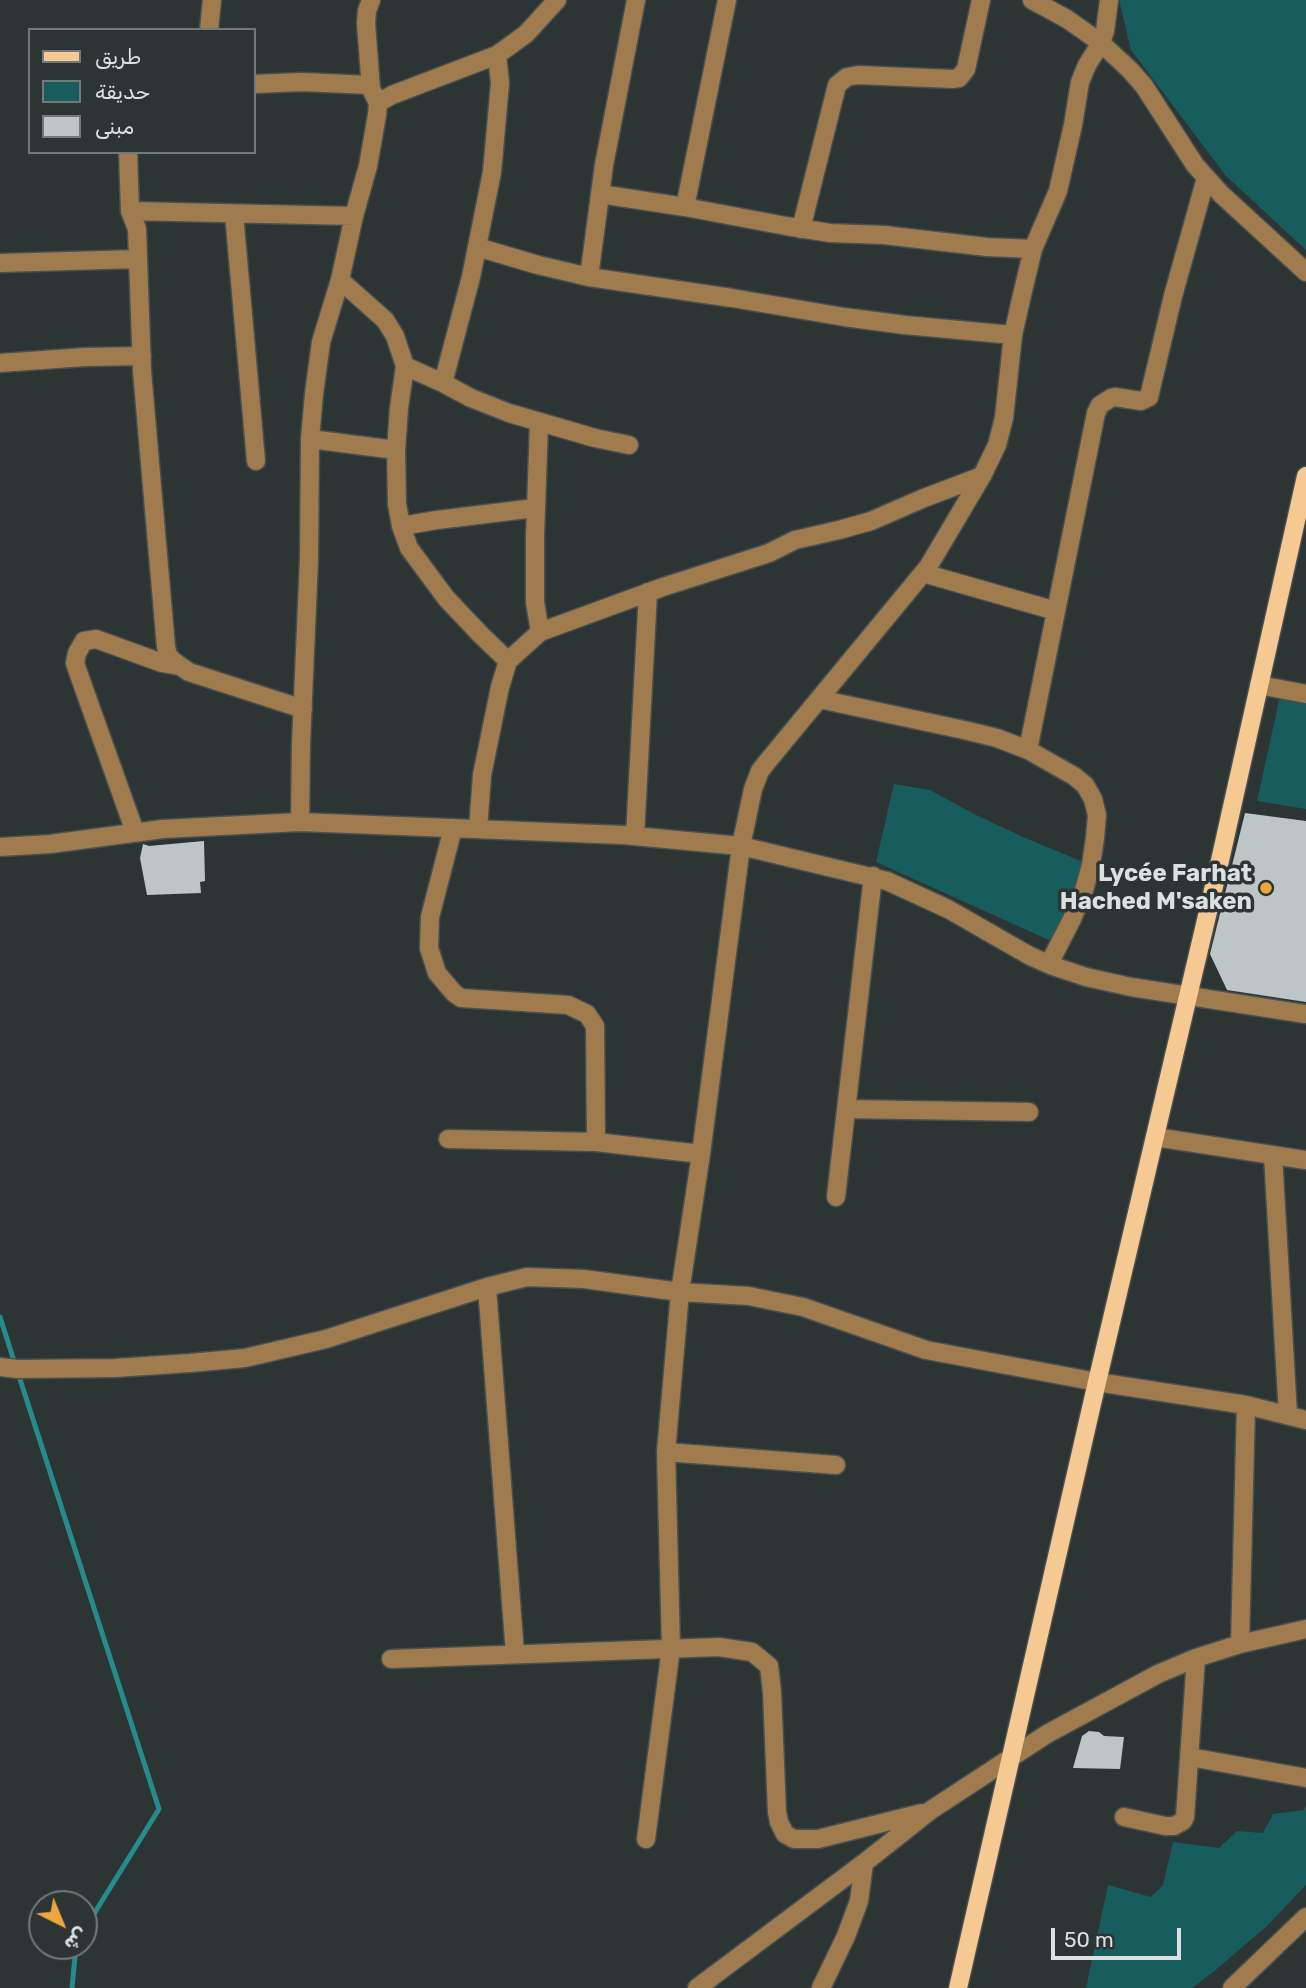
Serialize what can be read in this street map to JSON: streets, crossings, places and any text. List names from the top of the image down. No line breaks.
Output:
{"places":["Lycée Farhat Hached M'saken"],"legend":["طريق","حديقة","مبنى"],"scale_bar":"50 m","north":"bottom right"}
